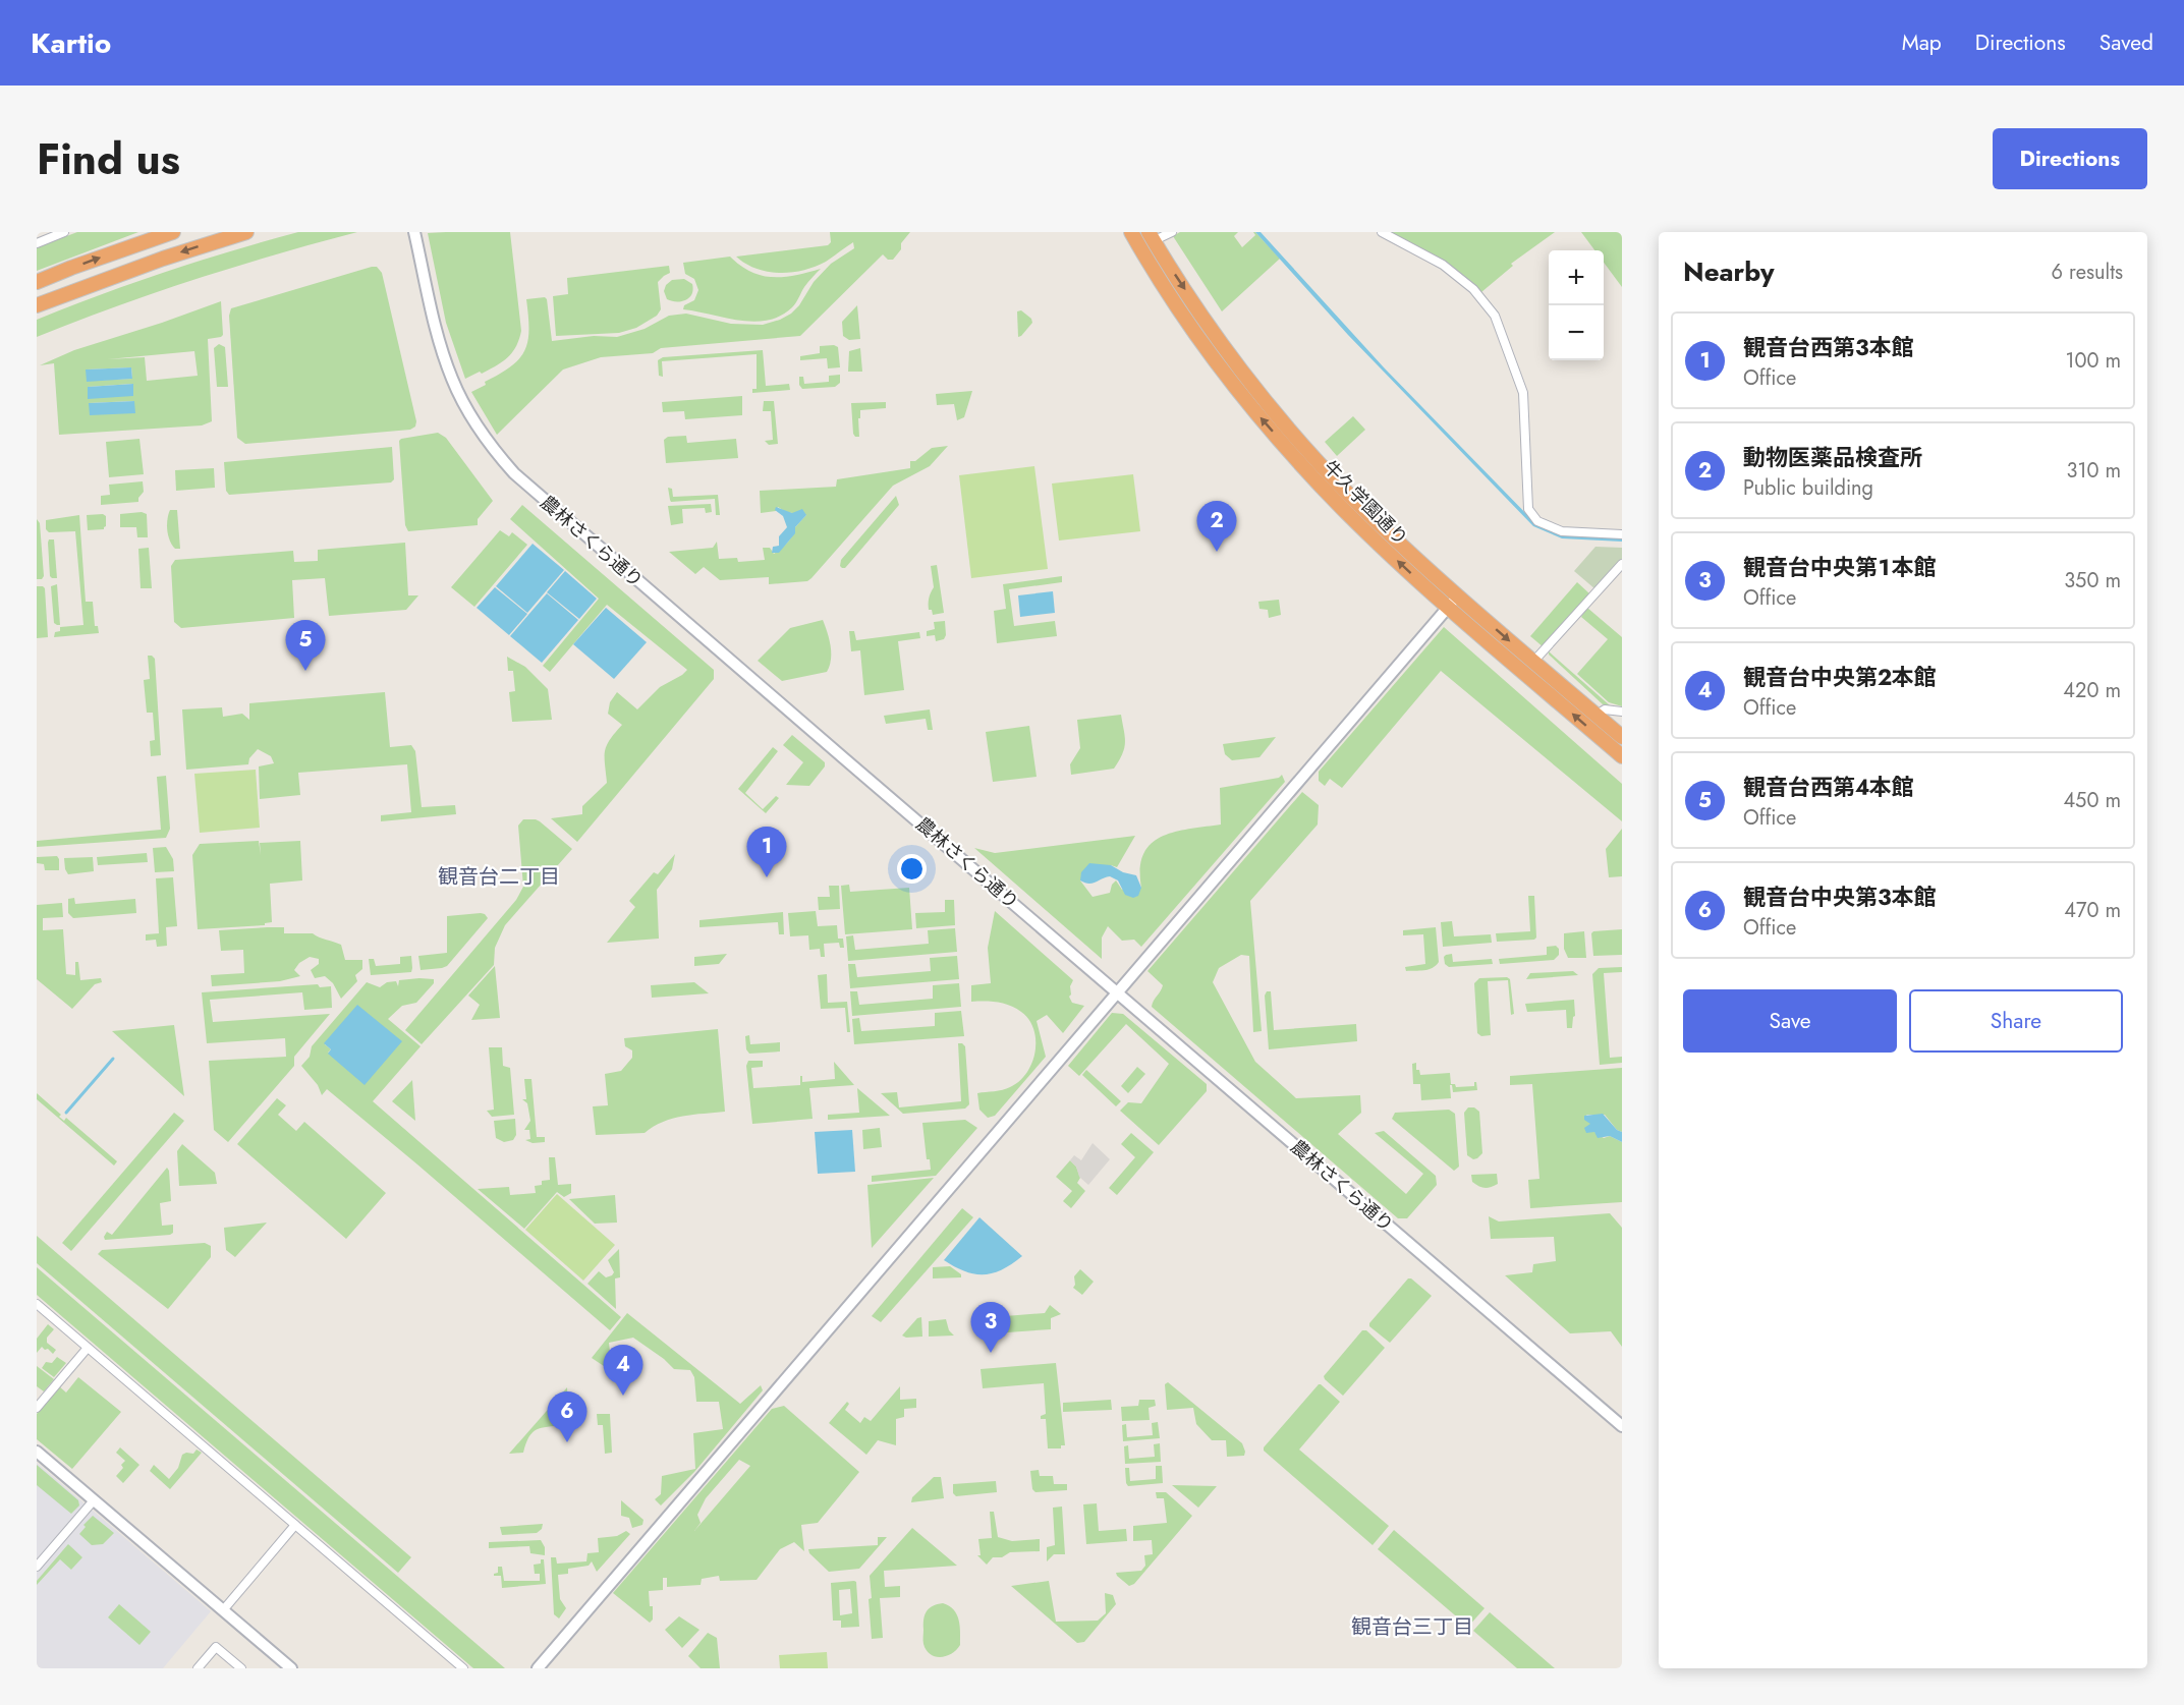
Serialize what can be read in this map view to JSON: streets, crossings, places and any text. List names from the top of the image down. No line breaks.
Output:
{"streets":{"highway":["牛久学園通り"],"street":["農林さくら通り"]},"districts":["観音台二丁目","観音台三丁目"],"page":{"header":"Kartio","nav":["Map","Directions","Saved"],"title":"Find us","buttons":["Directions",["Save","Share"]],"heading":["Nearby","6 results"],"map_buttons":["+","−"],"list":[{"mark":"1","name":"観音台西第３本館","note":"Office","value":"100 m"},{"mark":"2","name":"動物医薬品検査所","note":"Public building","value":"310 m"},{"mark":"3","name":"観音台中央第１本館","note":"Office","value":"350 m"},{"mark":"4","name":"観音台中央第２本館","note":"Office","value":"420 m"},{"mark":"5","name":"観音台西第４本館","note":"Office","value":"450 m"},{"mark":"6","name":"観音台中央第３本館","note":"Office","value":"470 m"}],"pins":["2","5","1","3","4","6"]}}
